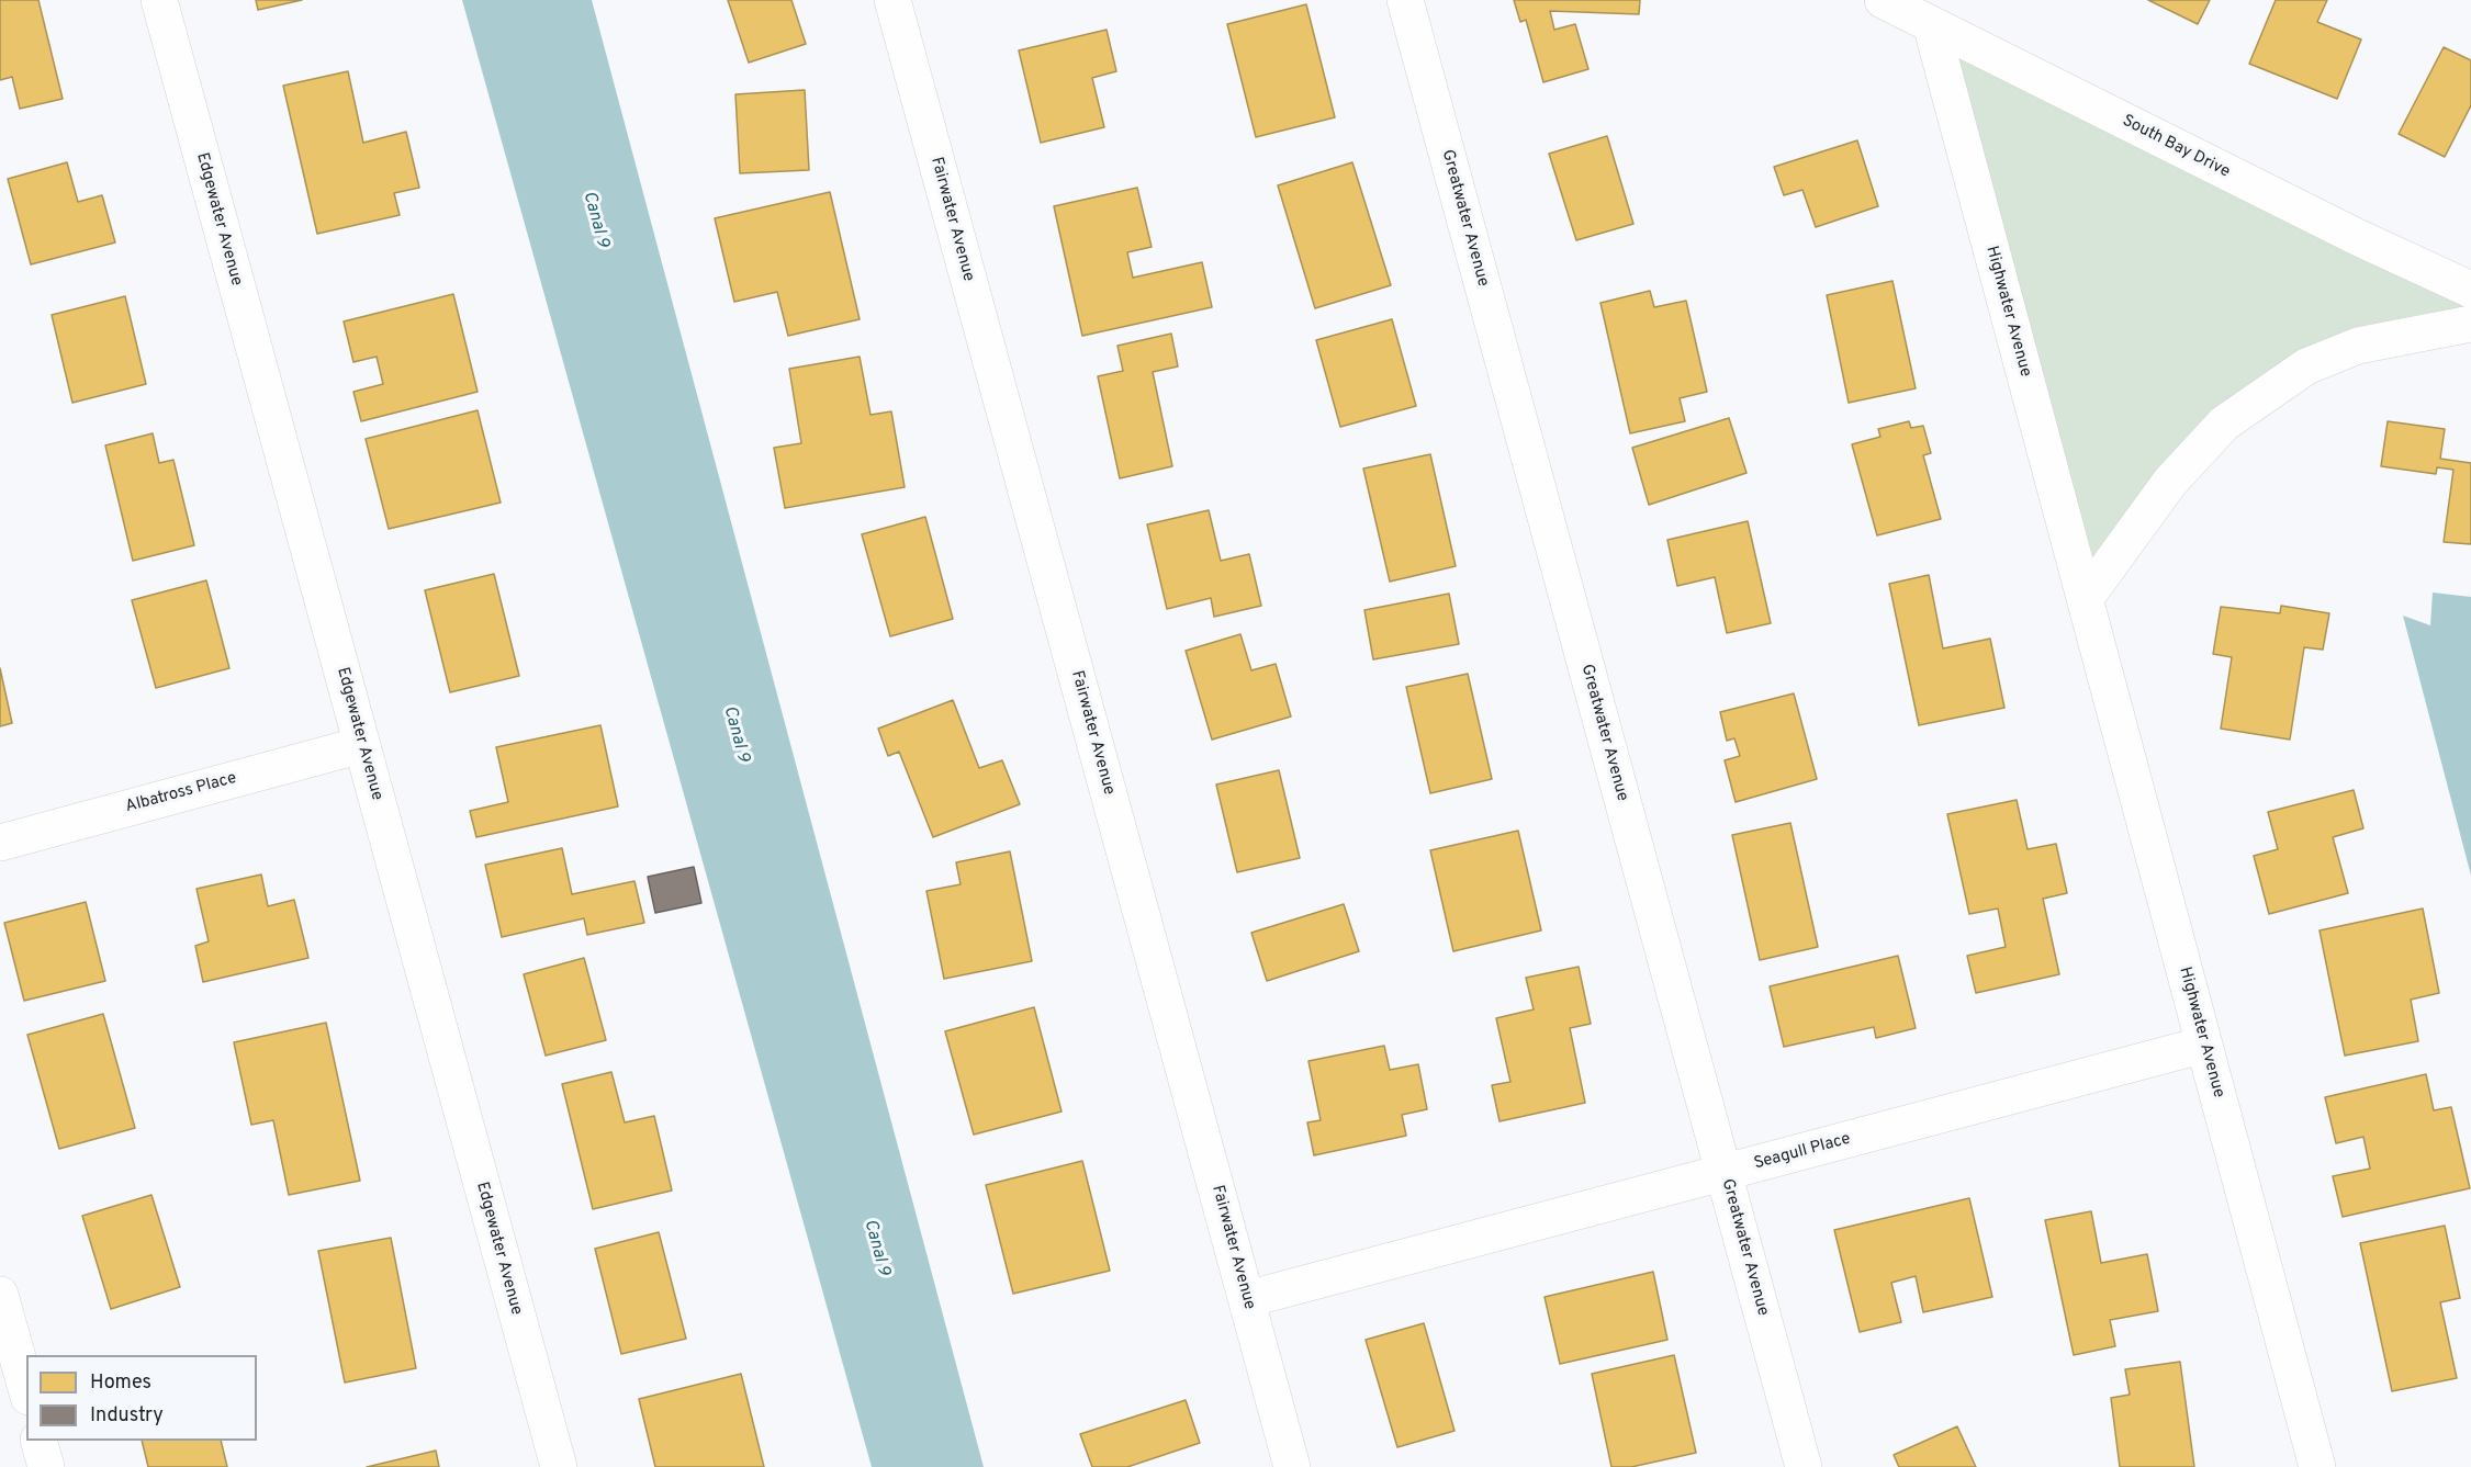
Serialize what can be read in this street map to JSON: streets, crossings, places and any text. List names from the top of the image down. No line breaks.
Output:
{"streets":{"street":["South Bay Drive","Greatwater Avenue","Edgewater Avenue","Fairwater Avenue","Highwater Avenue","Albatross Place","Seagull Place"]},"crossings":[["South Bay Drive","Highwater Avenue"],["Greatwater Avenue","Seagull Place"],["Edgewater Avenue","Albatross Place"],["Fairwater Avenue","Seagull Place"],["Highwater Avenue","Seagull Place"]],"water":["Canal 9"],"legend":["Homes","Industry"]}
